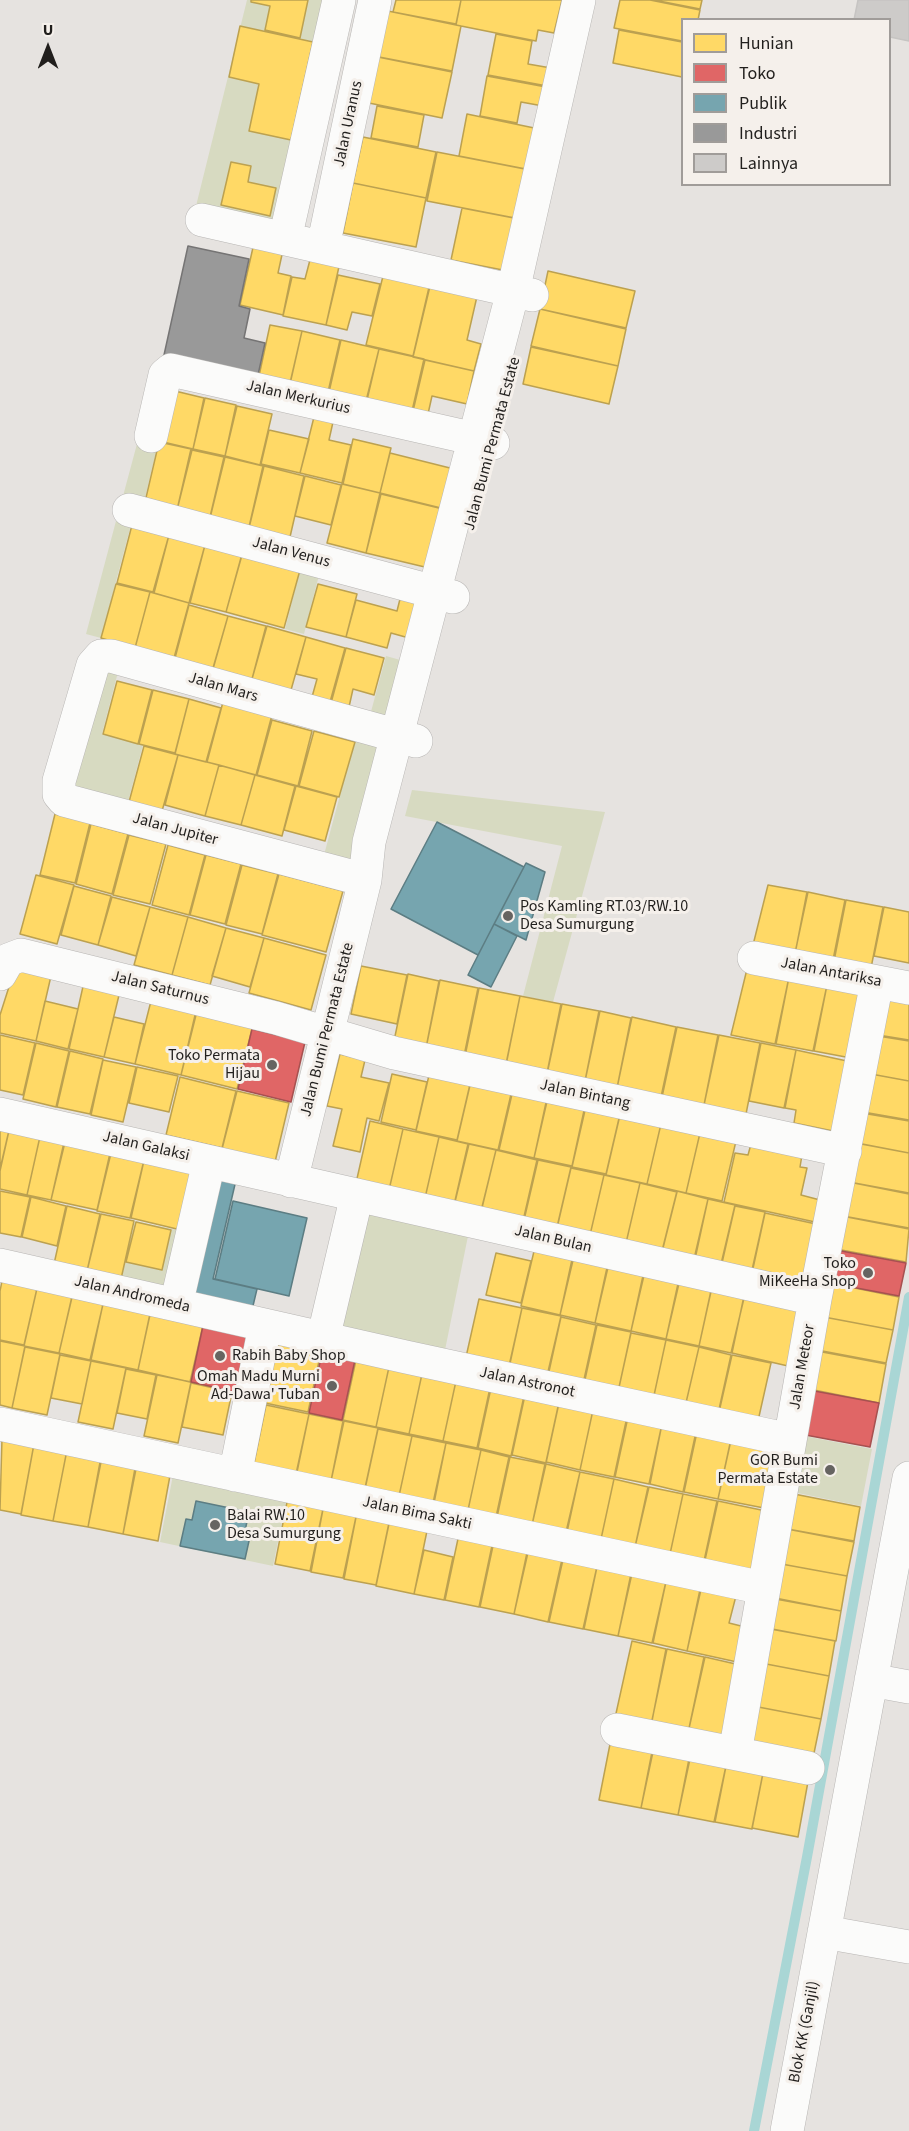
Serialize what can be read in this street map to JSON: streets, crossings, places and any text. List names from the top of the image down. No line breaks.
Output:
{"streets":{"street":["Jalan Uranus","Jalan Merkurius","Jalan Bumi Permata Estate","Jalan Venus","Jalan Mars","Jalan Jupiter","Jalan Antariksa","Jalan Saturnus","Jalan Bintang","Jalan Galaksi","Jalan Bulan","Jalan Andromeda","Jalan Meteor","Jalan Astronot","Jalan Bima Sakti","Blok KK (Ganjil)"]},"crossings":[["Jalan Merkurius","Jalan Bumi Permata Estate"],["Jalan Bumi Permata Estate","Jalan Venus"],["Jalan Bumi Permata Estate","Jalan Mars"],["Jalan Bumi Permata Estate","Jalan Jupiter"],["Jalan Bumi Permata Estate","Jalan Saturnus"],["Jalan Bumi Permata Estate","Jalan Bintang"],["Jalan Bumi Permata Estate","Jalan Galaksi"],["Jalan Bumi Permata Estate","Jalan Bulan"],["Jalan Mars","Jalan Jupiter"],["Jalan Antariksa","Jalan Meteor"],["Jalan Saturnus","Jalan Bintang"],["Jalan Bintang","Jalan Meteor"],["Jalan Galaksi","Jalan Bulan"],["Jalan Bulan","Jalan Meteor"],["Jalan Andromeda","Jalan Astronot"],["Jalan Meteor","Jalan Astronot"],["Jalan Meteor","Jalan Bima Sakti"]],"places":["Pos Kamling RT.03/RW.10 Desa Sumurgung","Toko Permata Hijau","Toko MiKeeHa Shop","Rabih Baby Shop","Omah Madu Murni Ad-Dawa' Tuban","GOR Bumi Permata Estate","Balai RW.10 Desa Sumurgung"],"legend":["Hunian","Toko","Publik","Industri","Lainnya"],"north":"top"}
